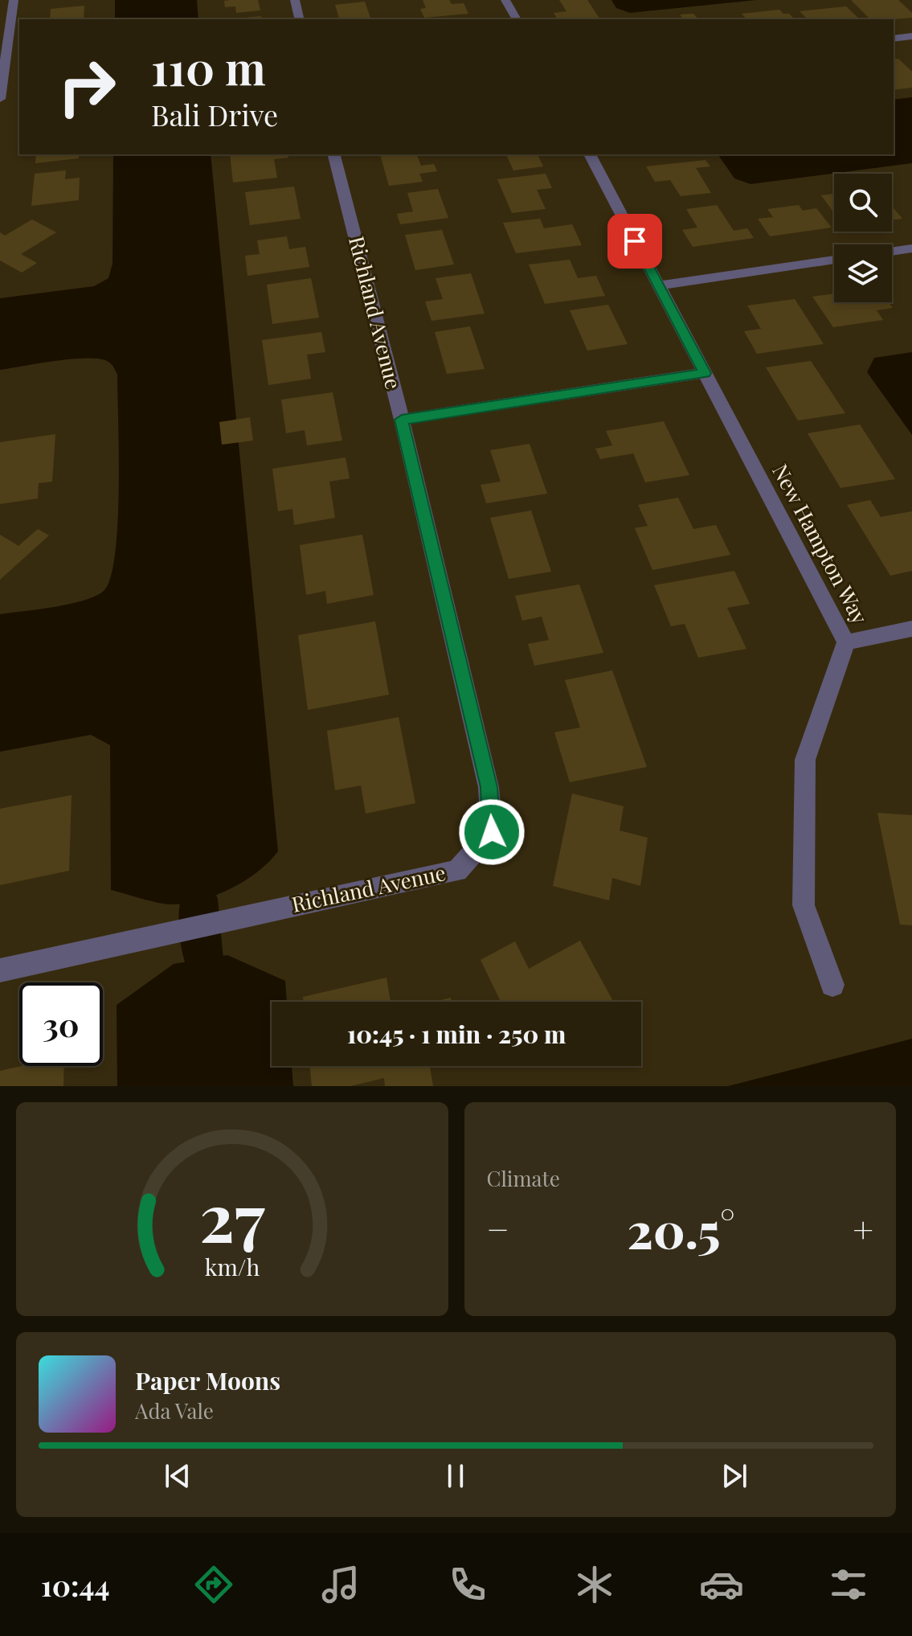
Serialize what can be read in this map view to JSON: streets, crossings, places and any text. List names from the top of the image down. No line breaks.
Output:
{"streets":{"street":["Richland Avenue","New Hampton Way"]},"page":{"turn":["110 m","Bali Drive"],"limit":"30","trip":"10:45 · 1 min · 250 m","tile":"Climate","heat":["−","20.5°","+"],"song":["Paper Moons","Ada Vale"],"tabs":"10:44","gauge":["27","km/h"]}}
